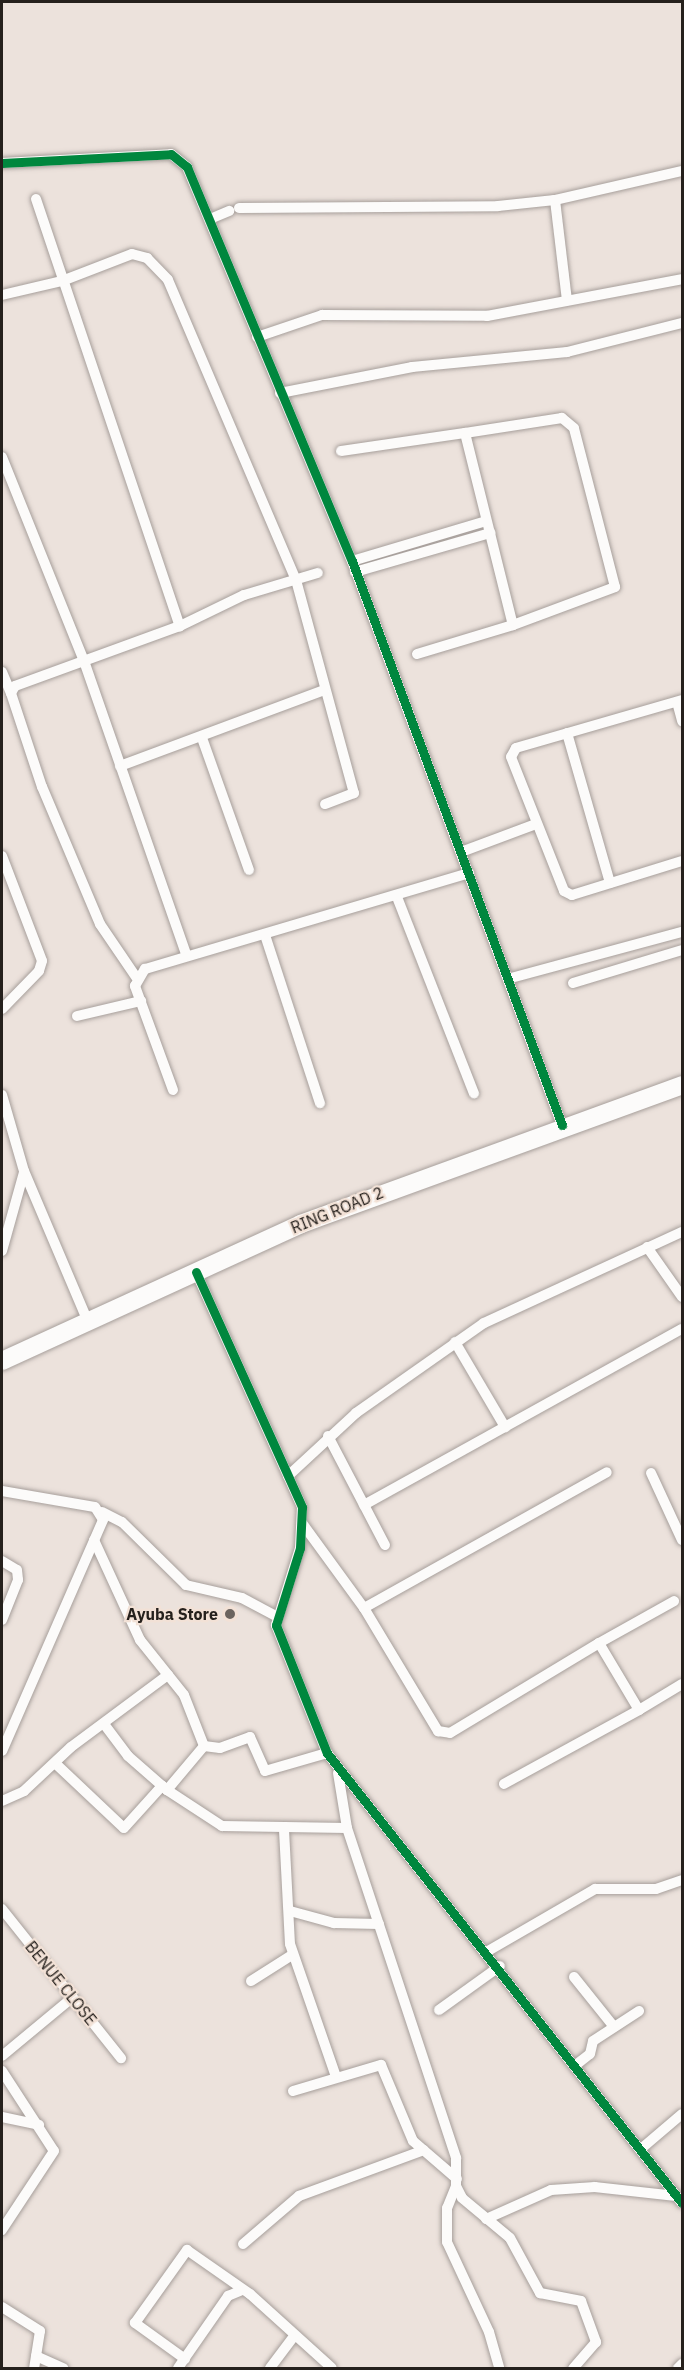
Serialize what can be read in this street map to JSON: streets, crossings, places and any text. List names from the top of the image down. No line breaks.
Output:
{"streets":{"main road":["RING ROAD 2"],"street":["BENUE CLOSE"]},"places":["Ayuba Store"]}
